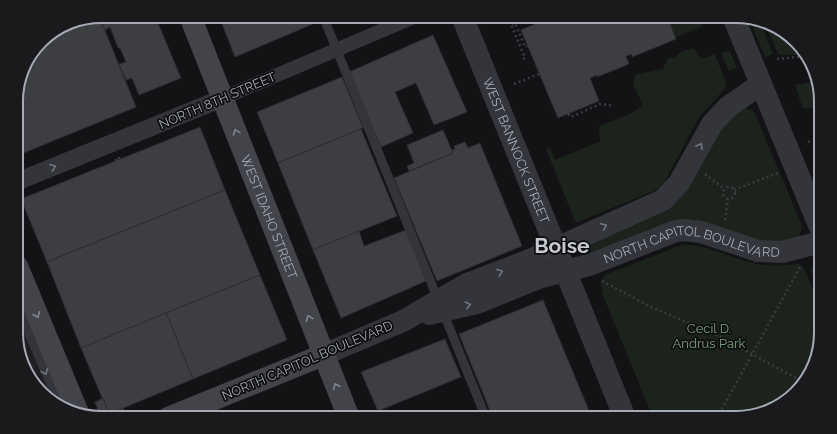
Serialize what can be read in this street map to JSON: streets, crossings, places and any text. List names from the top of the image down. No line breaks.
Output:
{"streets":{"main road":["WEST IDAHO STREET","NORTH CAPITOL BOULEVARD"],"street":["NORTH 8TH STREET","WEST BANNOCK STREET"]},"crossings":[["NORTH 8TH STREET","WEST IDAHO STREET"],["WEST BANNOCK STREET","NORTH CAPITOL BOULEVARD"],["WEST IDAHO STREET","NORTH CAPITOL BOULEVARD"]],"one_way":["NORTH 8TH STREET","WEST IDAHO STREET","NORTH CAPITOL BOULEVARD"],"districts":["Boise"],"parks":["Cecil D. Andrus Park"]}
